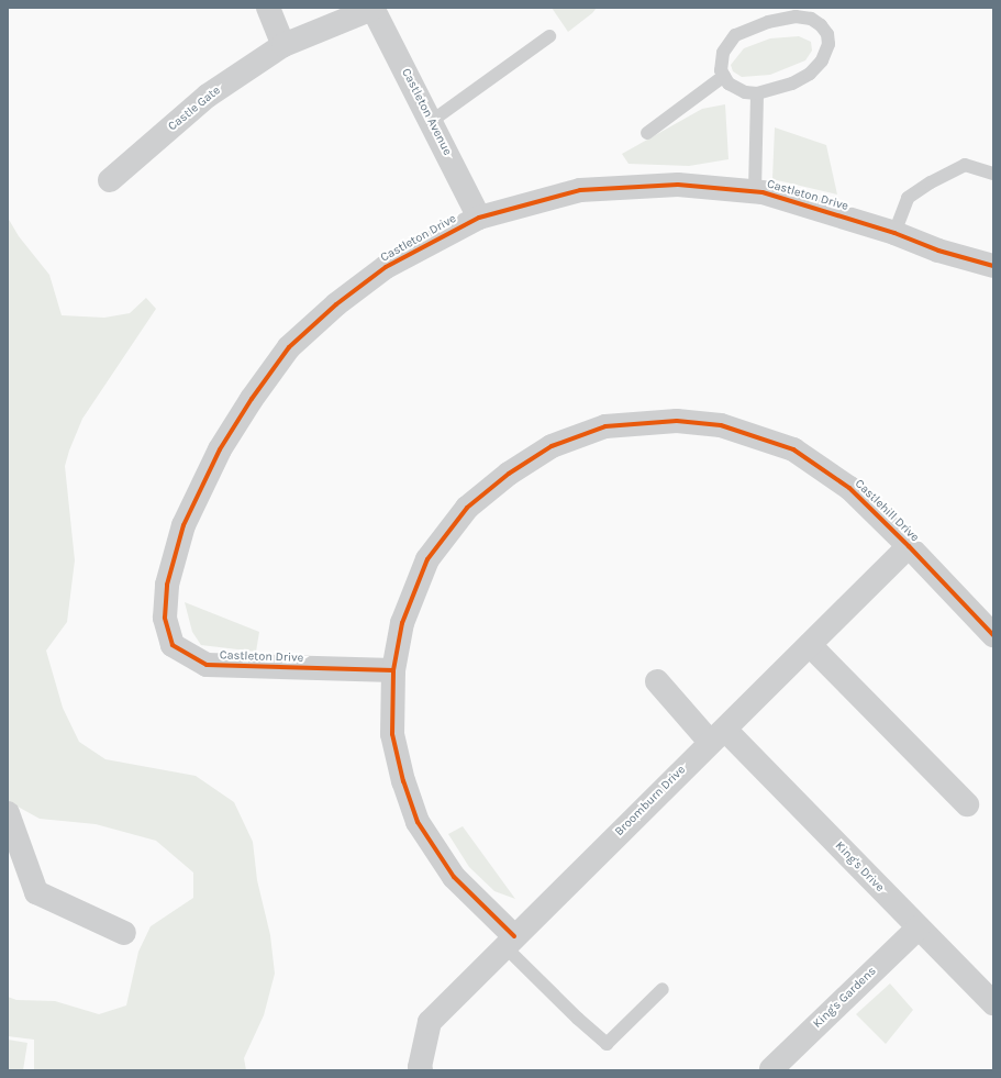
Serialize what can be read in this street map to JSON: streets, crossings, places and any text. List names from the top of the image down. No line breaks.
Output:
{"streets":{"street":["Castle Gate","Castleton Avenue","Castleton Drive","Castlehill Drive","Broomburn Drive","King's Drive","King's Gardens"]},"crossings":[["Castle Gate","Castleton Avenue"],["Castleton Avenue","Castleton Drive"],["Castleton Drive","Castlehill Drive"],["Castlehill Drive","Broomburn Drive"],["Broomburn Drive","King's Drive"],["King's Drive","King's Gardens"]]}
